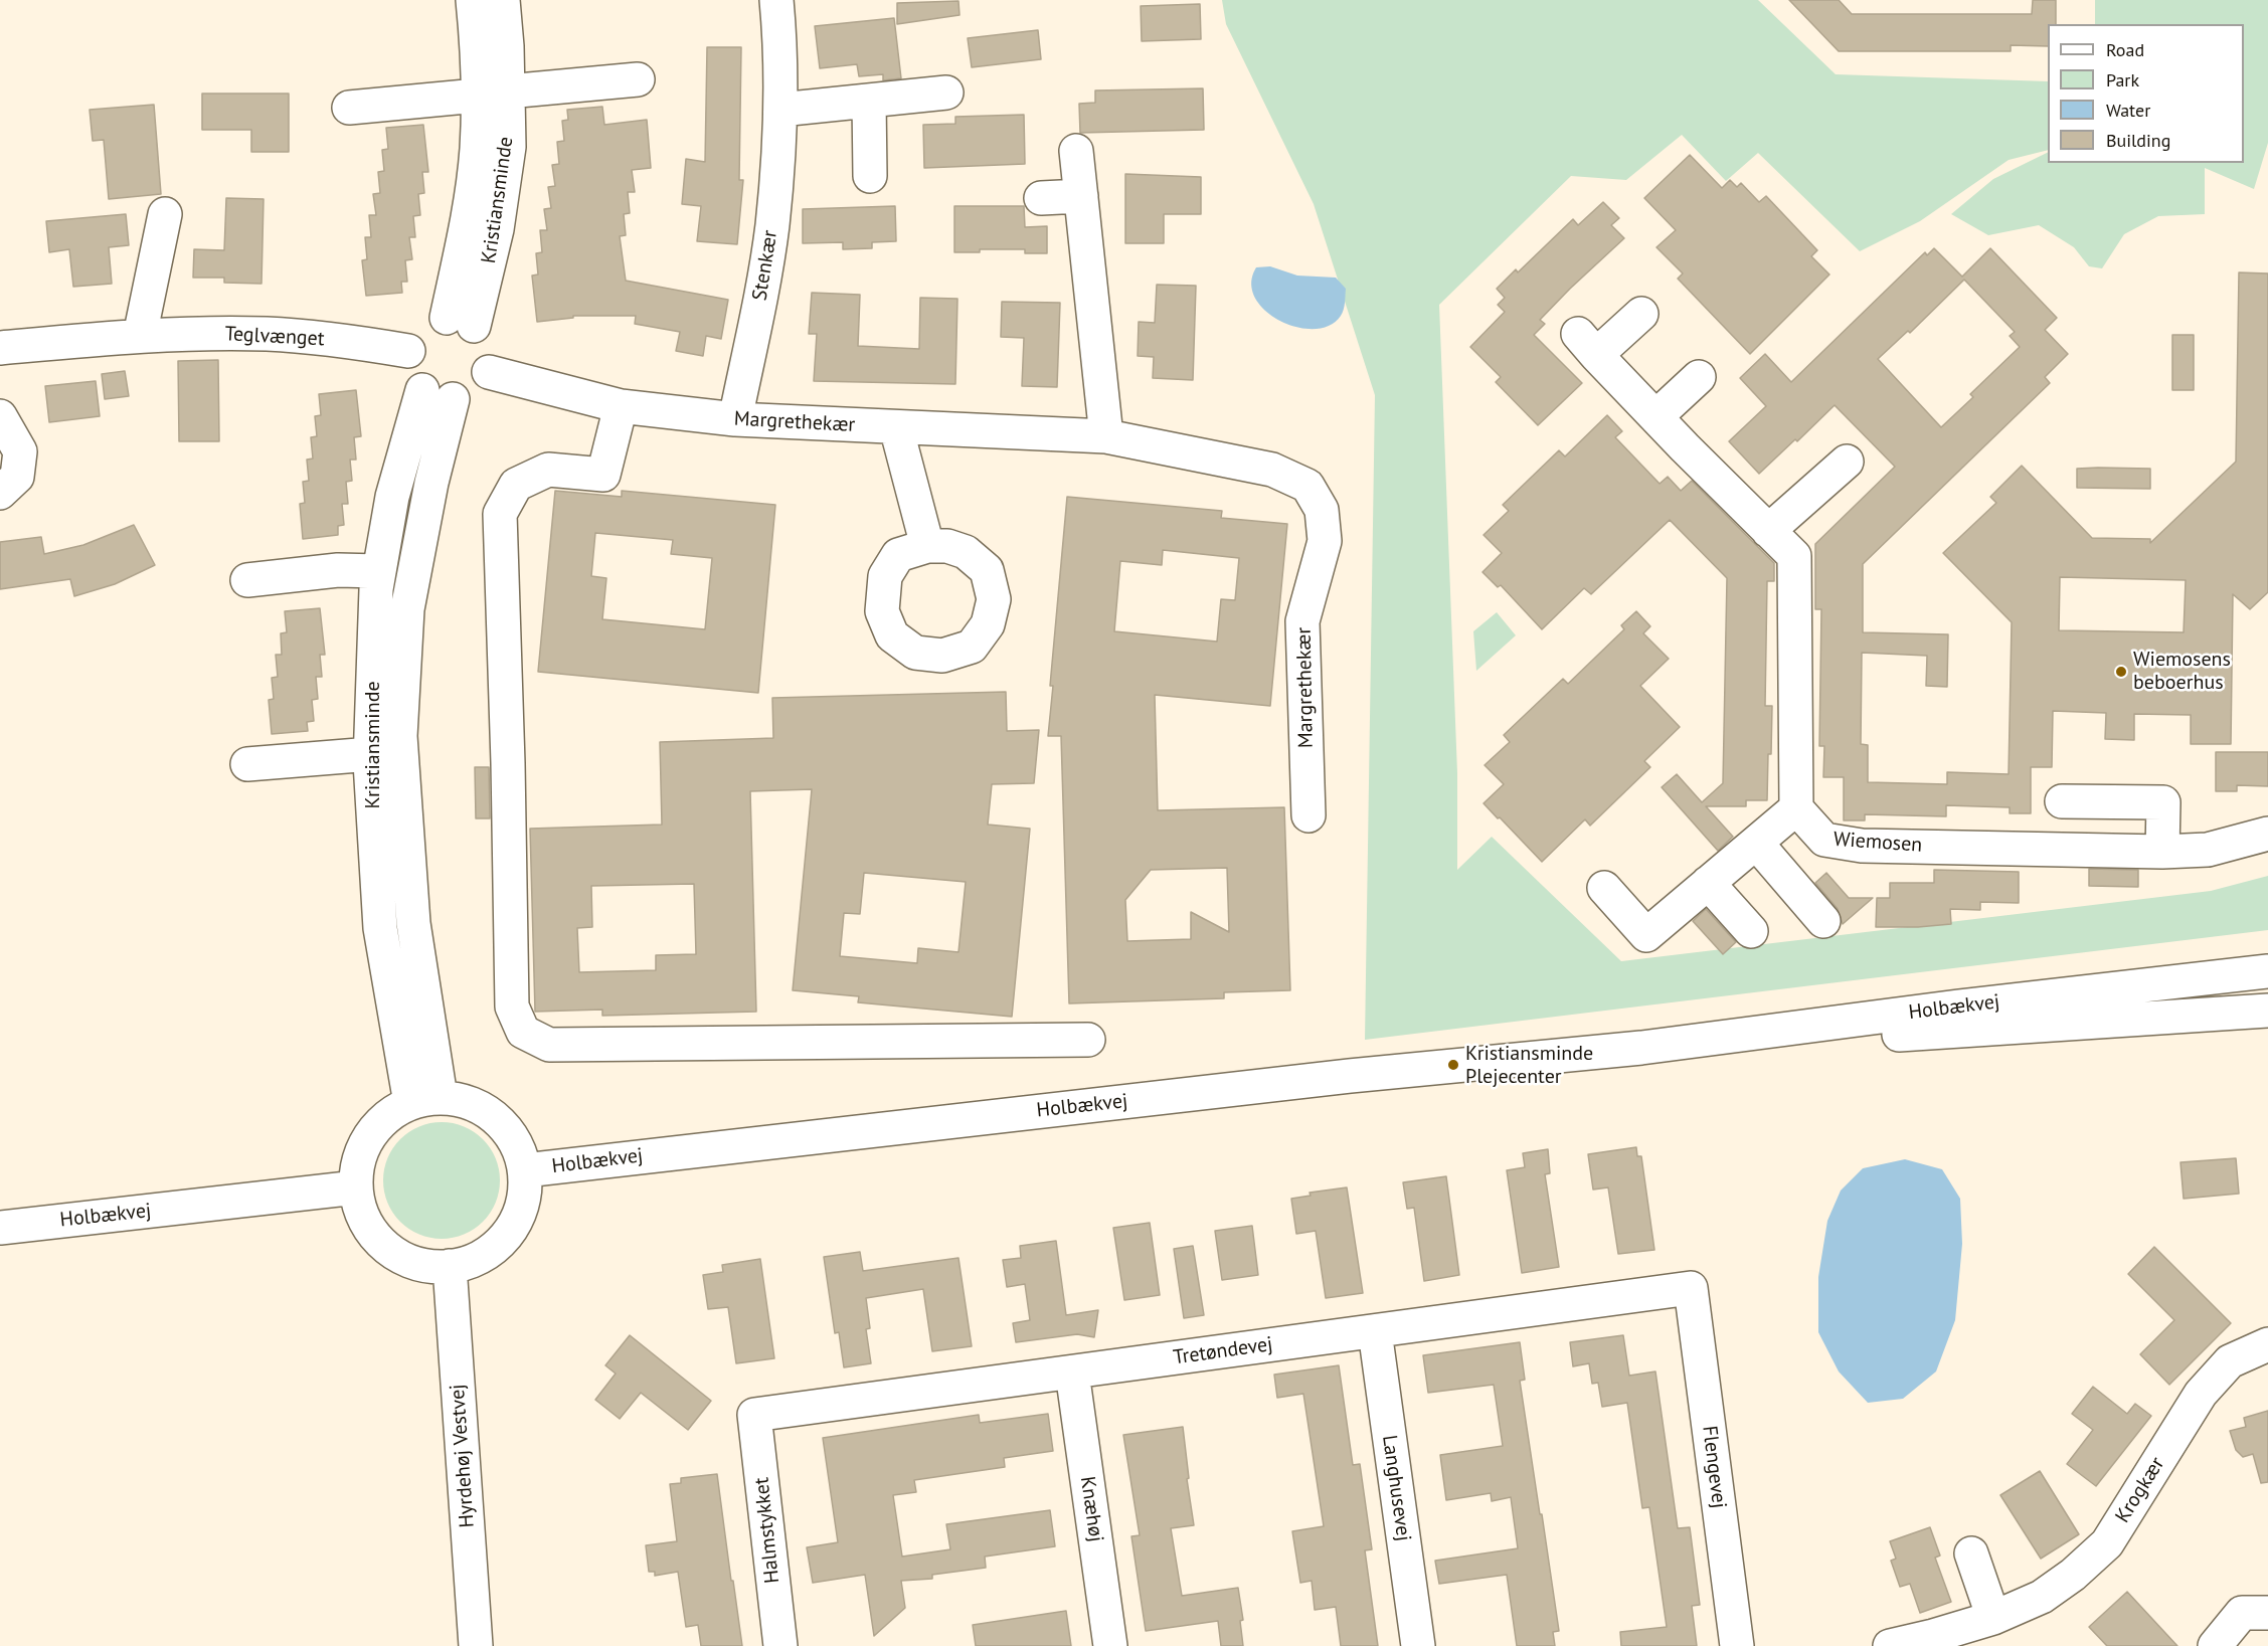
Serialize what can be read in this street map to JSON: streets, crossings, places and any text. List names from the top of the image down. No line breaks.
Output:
{"streets":{"street":["Kristiansminde","Stenkær","Teglvænget","Margrethekær","Wiemosen","Holbækvej","Tretøndevej","Hyrdehøj Vestvej","Flengevej","Langhusevej","Krogkær","Knæhøj","Halmstykket"]},"crossings":[["Kristiansminde","Teglvænget"],["Kristiansminde","Margrethekær"],["Kristiansminde","Holbækvej"],["Kristiansminde","Hyrdehøj Vestvej"],["Stenkær","Margrethekær"],["Teglvænget","Margrethekær"],["Holbækvej","Hyrdehøj Vestvej"],["Tretøndevej","Flengevej"],["Tretøndevej","Langhusevej"],["Tretøndevej","Knæhøj"],["Tretøndevej","Halmstykket"]],"places":["Wiemosens beboerhus","Kristiansminde Plejecenter"],"legend":["Road","Park","Water","Building"]}
